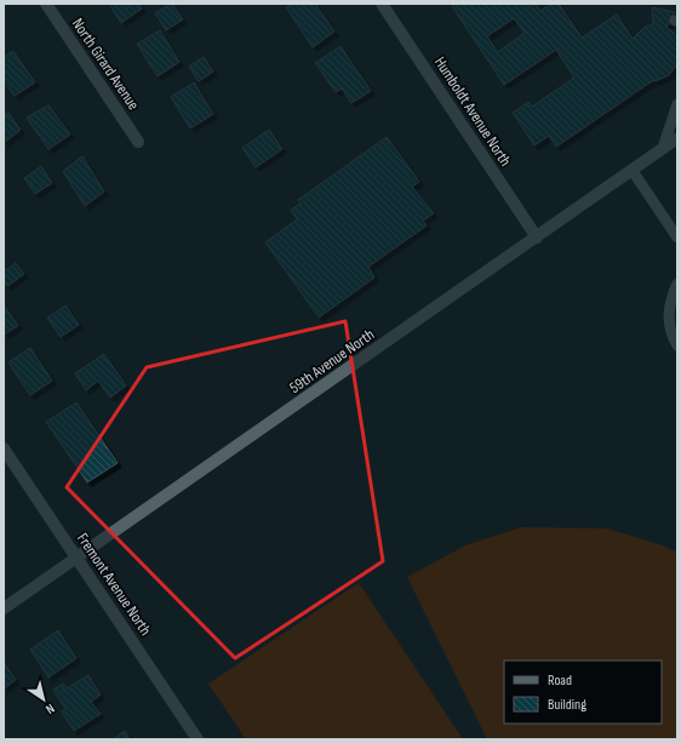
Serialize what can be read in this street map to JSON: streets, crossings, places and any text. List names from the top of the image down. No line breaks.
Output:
{"streets":{"street":["North Girard Avenue","Humboldt Avenue North","59th Avenue North","Fremont Avenue North"]},"crossings":[["Humboldt Avenue North","59th Avenue North"],["59th Avenue North","Fremont Avenue North"]],"legend":["Road","Building"],"north":"bottom right"}
